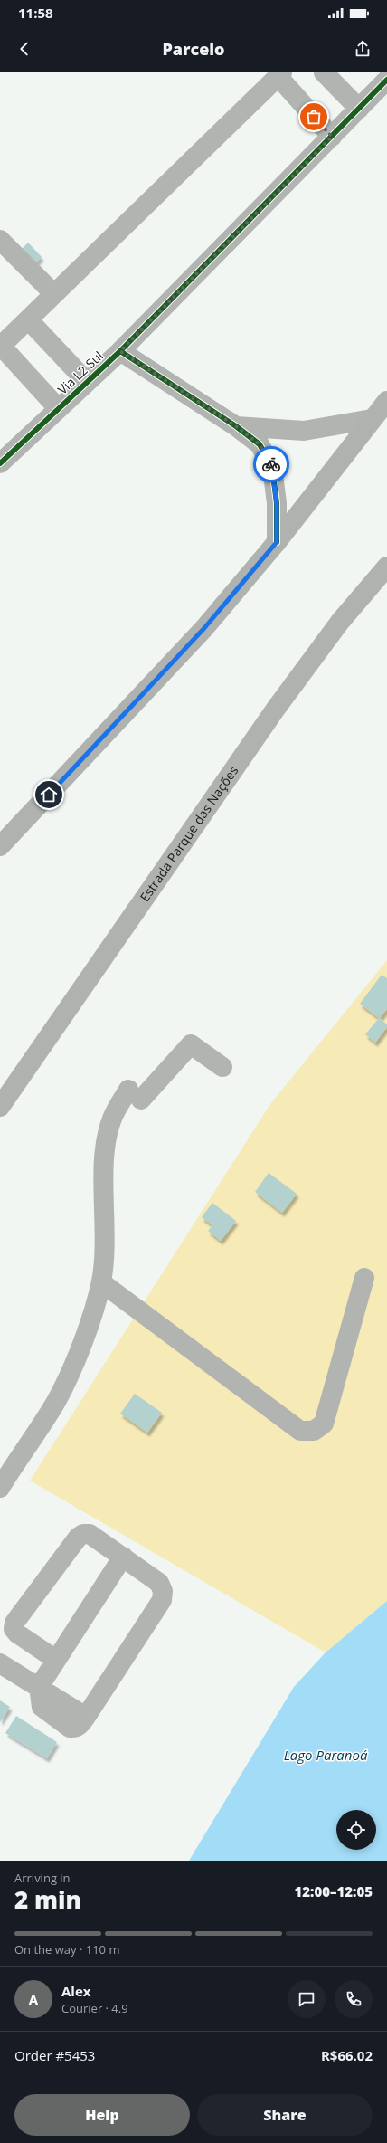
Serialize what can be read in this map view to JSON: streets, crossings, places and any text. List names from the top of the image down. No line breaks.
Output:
{"streets":{"highway":["Estrada Parque das Nações"],"street":["Via L2 Sul"]},"water":["Lago Paranoá"],"page":{"status":"11:58","header":"Parcelo","heading":["2 min","Arriving in","12:00–12:05"],"panel":["Alex","Courier · 4.9","Order #5453","R$66.02"],"bar":"On the way · 110 m","round":"A","buttons":["Help","Share"]}}
